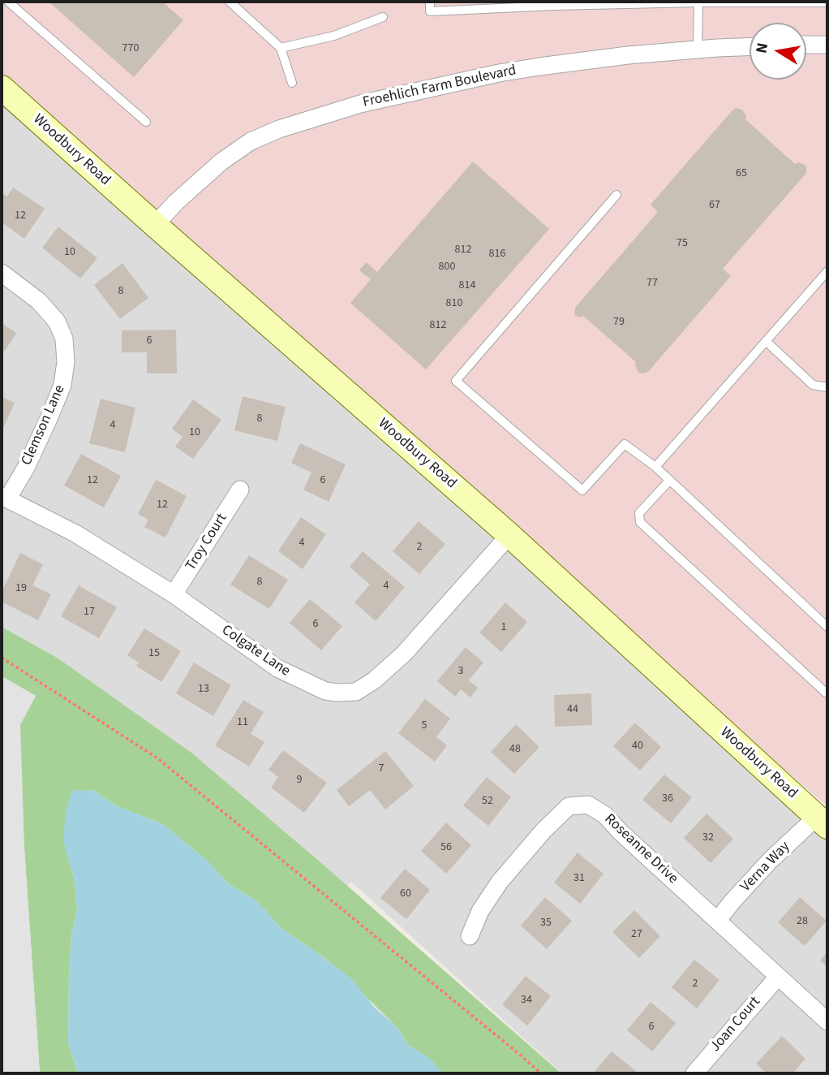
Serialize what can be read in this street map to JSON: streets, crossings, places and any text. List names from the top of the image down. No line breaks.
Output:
{"streets":{"main road":["Woodbury Road"],"street":["Froehlich Farm Boulevard","Clemson Lane","Troy Court","Colgate Lane","Roseanne Drive","Verna Way","Joan Court"]},"crossings":[["Froehlich Farm Boulevard","Woodbury Road"],["Woodbury Road","Colgate Lane"],["Woodbury Road","Verna Way"],["Clemson Lane","Colgate Lane"],["Troy Court","Colgate Lane"],["Roseanne Drive","Verna Way"],["Roseanne Drive","Joan Court"]],"house_numbers":["770","65","67","12","75","812","10","816","800","77","814","8","810","79","812","6","8","4","10","12","6","12","4","2","8","4","19","17","6","1","15","3","13","44","11","5","40","48","7","9","36","52","32","56","31","60","28","35","27","2","34","6"],"north":"left"}
